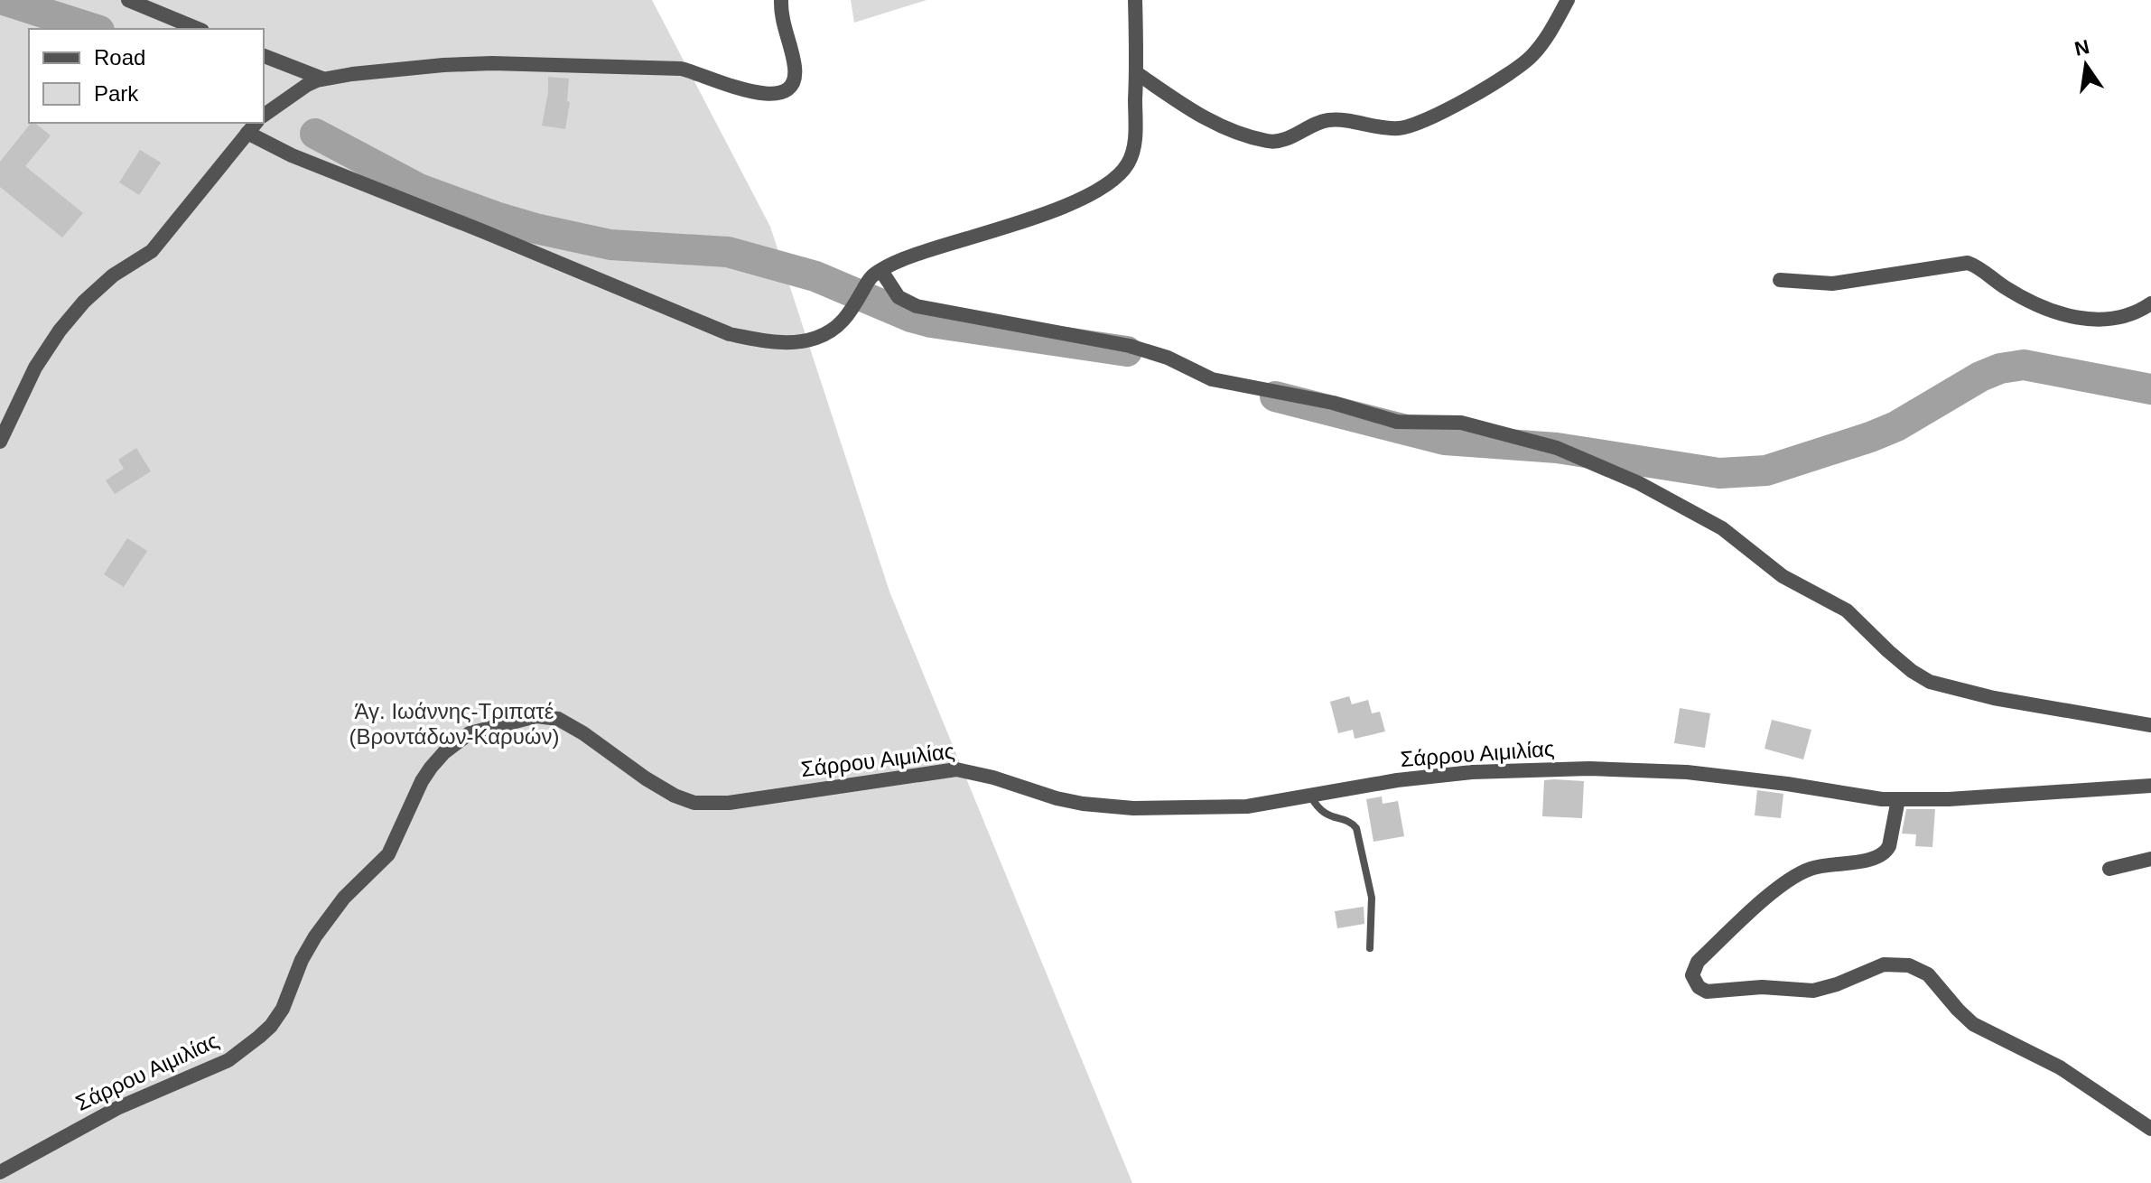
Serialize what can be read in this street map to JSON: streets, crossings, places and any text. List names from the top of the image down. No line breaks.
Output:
{"streets":{"street":["Σάρρου Αιμιλίας"]},"parks":["Άγ. Ιωάννης-Τριπατέ (Βροντάδων-Καρυών)"],"legend":["Road","Park"],"north":"top"}
